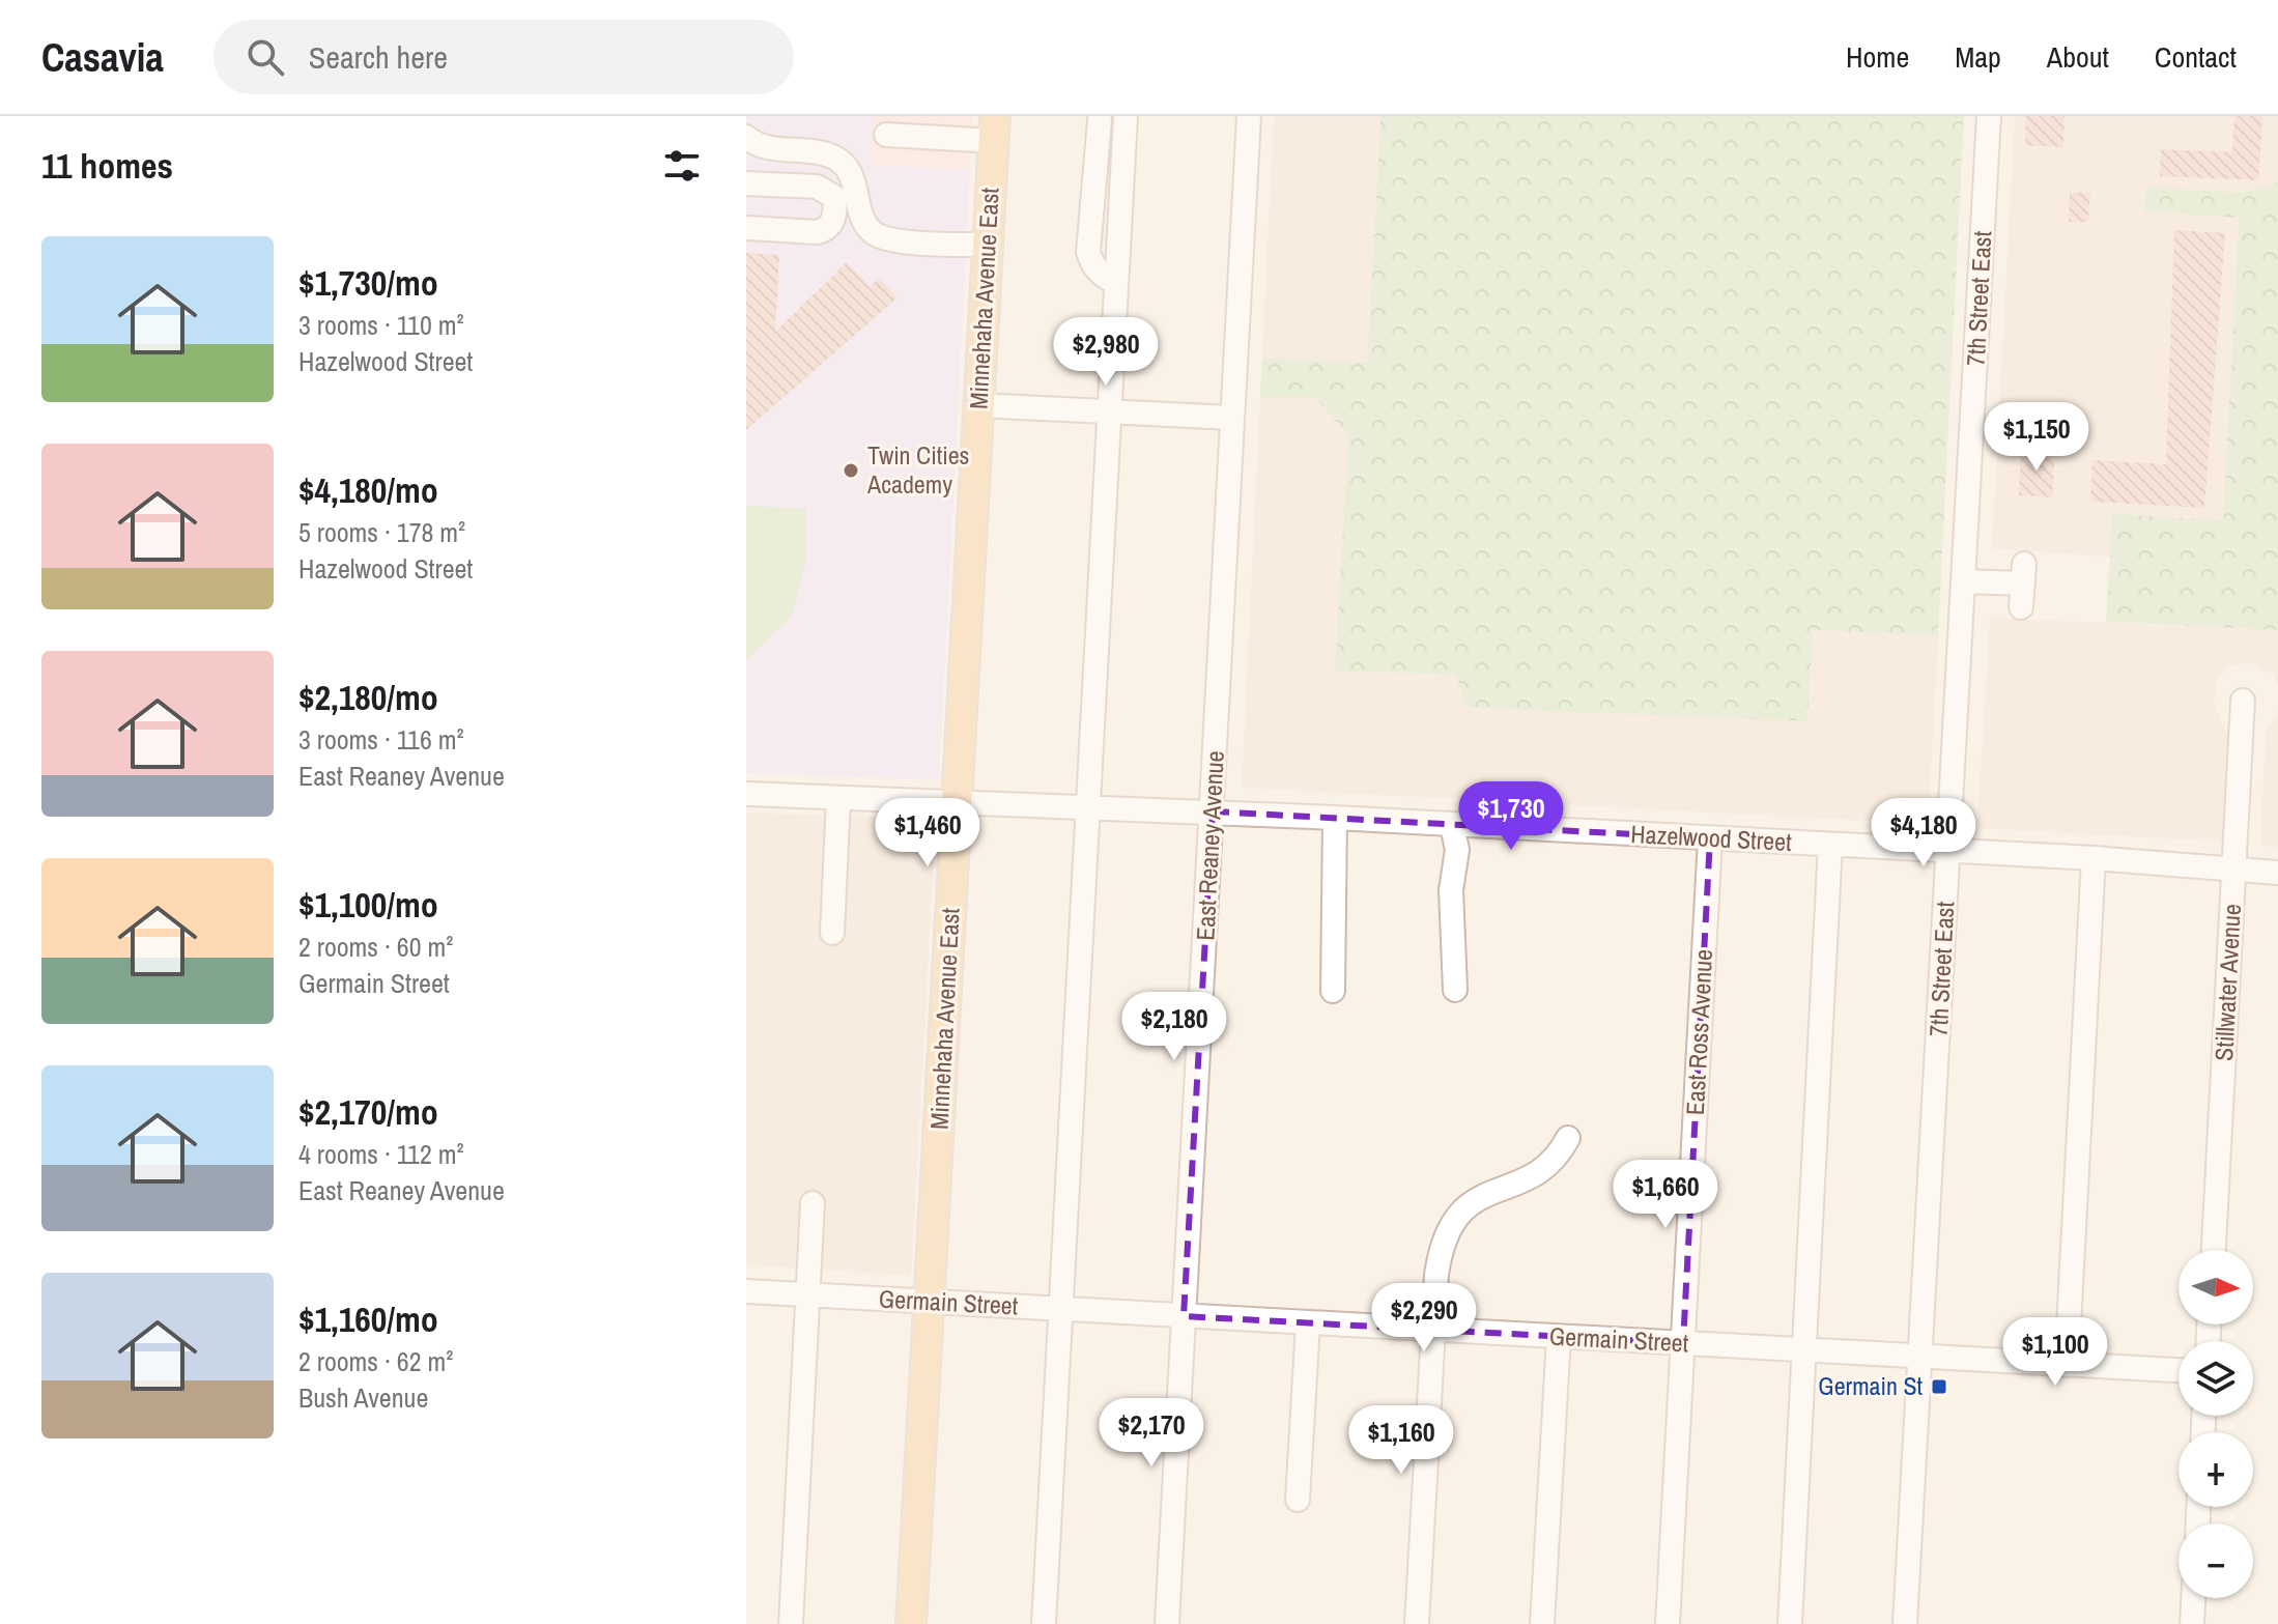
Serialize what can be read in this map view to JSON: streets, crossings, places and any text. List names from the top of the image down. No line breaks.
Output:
{"streets":{"main road":["Minnehaha Avenue East"],"street":["7th Street East","Hazelwood Street","East Reaney Avenue","Stillwater Avenue","East Ross Avenue","Germain Street"]},"crossings":[["Minnehaha Avenue East","Hazelwood Street"],["Minnehaha Avenue East","Germain Street"],["7th Street East","Hazelwood Street"],["7th Street East","Germain Street"],["Hazelwood Street","East Reaney Avenue"],["Hazelwood Street","Stillwater Avenue"],["Hazelwood Street","East Ross Avenue"],["East Reaney Avenue","Germain Street"],["East Ross Avenue","Germain Street"]],"places":{"other":["Twin Cities Academy"],"transit":["Germain St"]},"north":"right","page":{"header":"Casavia","search":"Search here","nav":["Home","Map","About","Contact"],"heading":"11 homes","list":[{"name":"$1,730/mo","note":"3 rooms · 110 m² · Hazelwood Street"},{"name":"$4,180/mo","note":"5 rooms · 178 m² · Hazelwood Street"},{"name":"$2,180/mo","note":"3 rooms · 116 m² · East Reaney Avenue"},{"name":"$1,100/mo","note":"2 rooms · 60 m² · Germain Street"},{"name":"$2,170/mo","note":"4 rooms · 112 m² · East Reaney Avenue"},{"name":"$1,160/mo","note":"2 rooms · 62 m² · Bush Avenue"}],"price":["$2,980","$1,150","$1,730","$1,460","$4,180","$2,180","$1,660","$2,290","$1,100","$2,170","$1,160"],"map_buttons":["+","−"]}}
